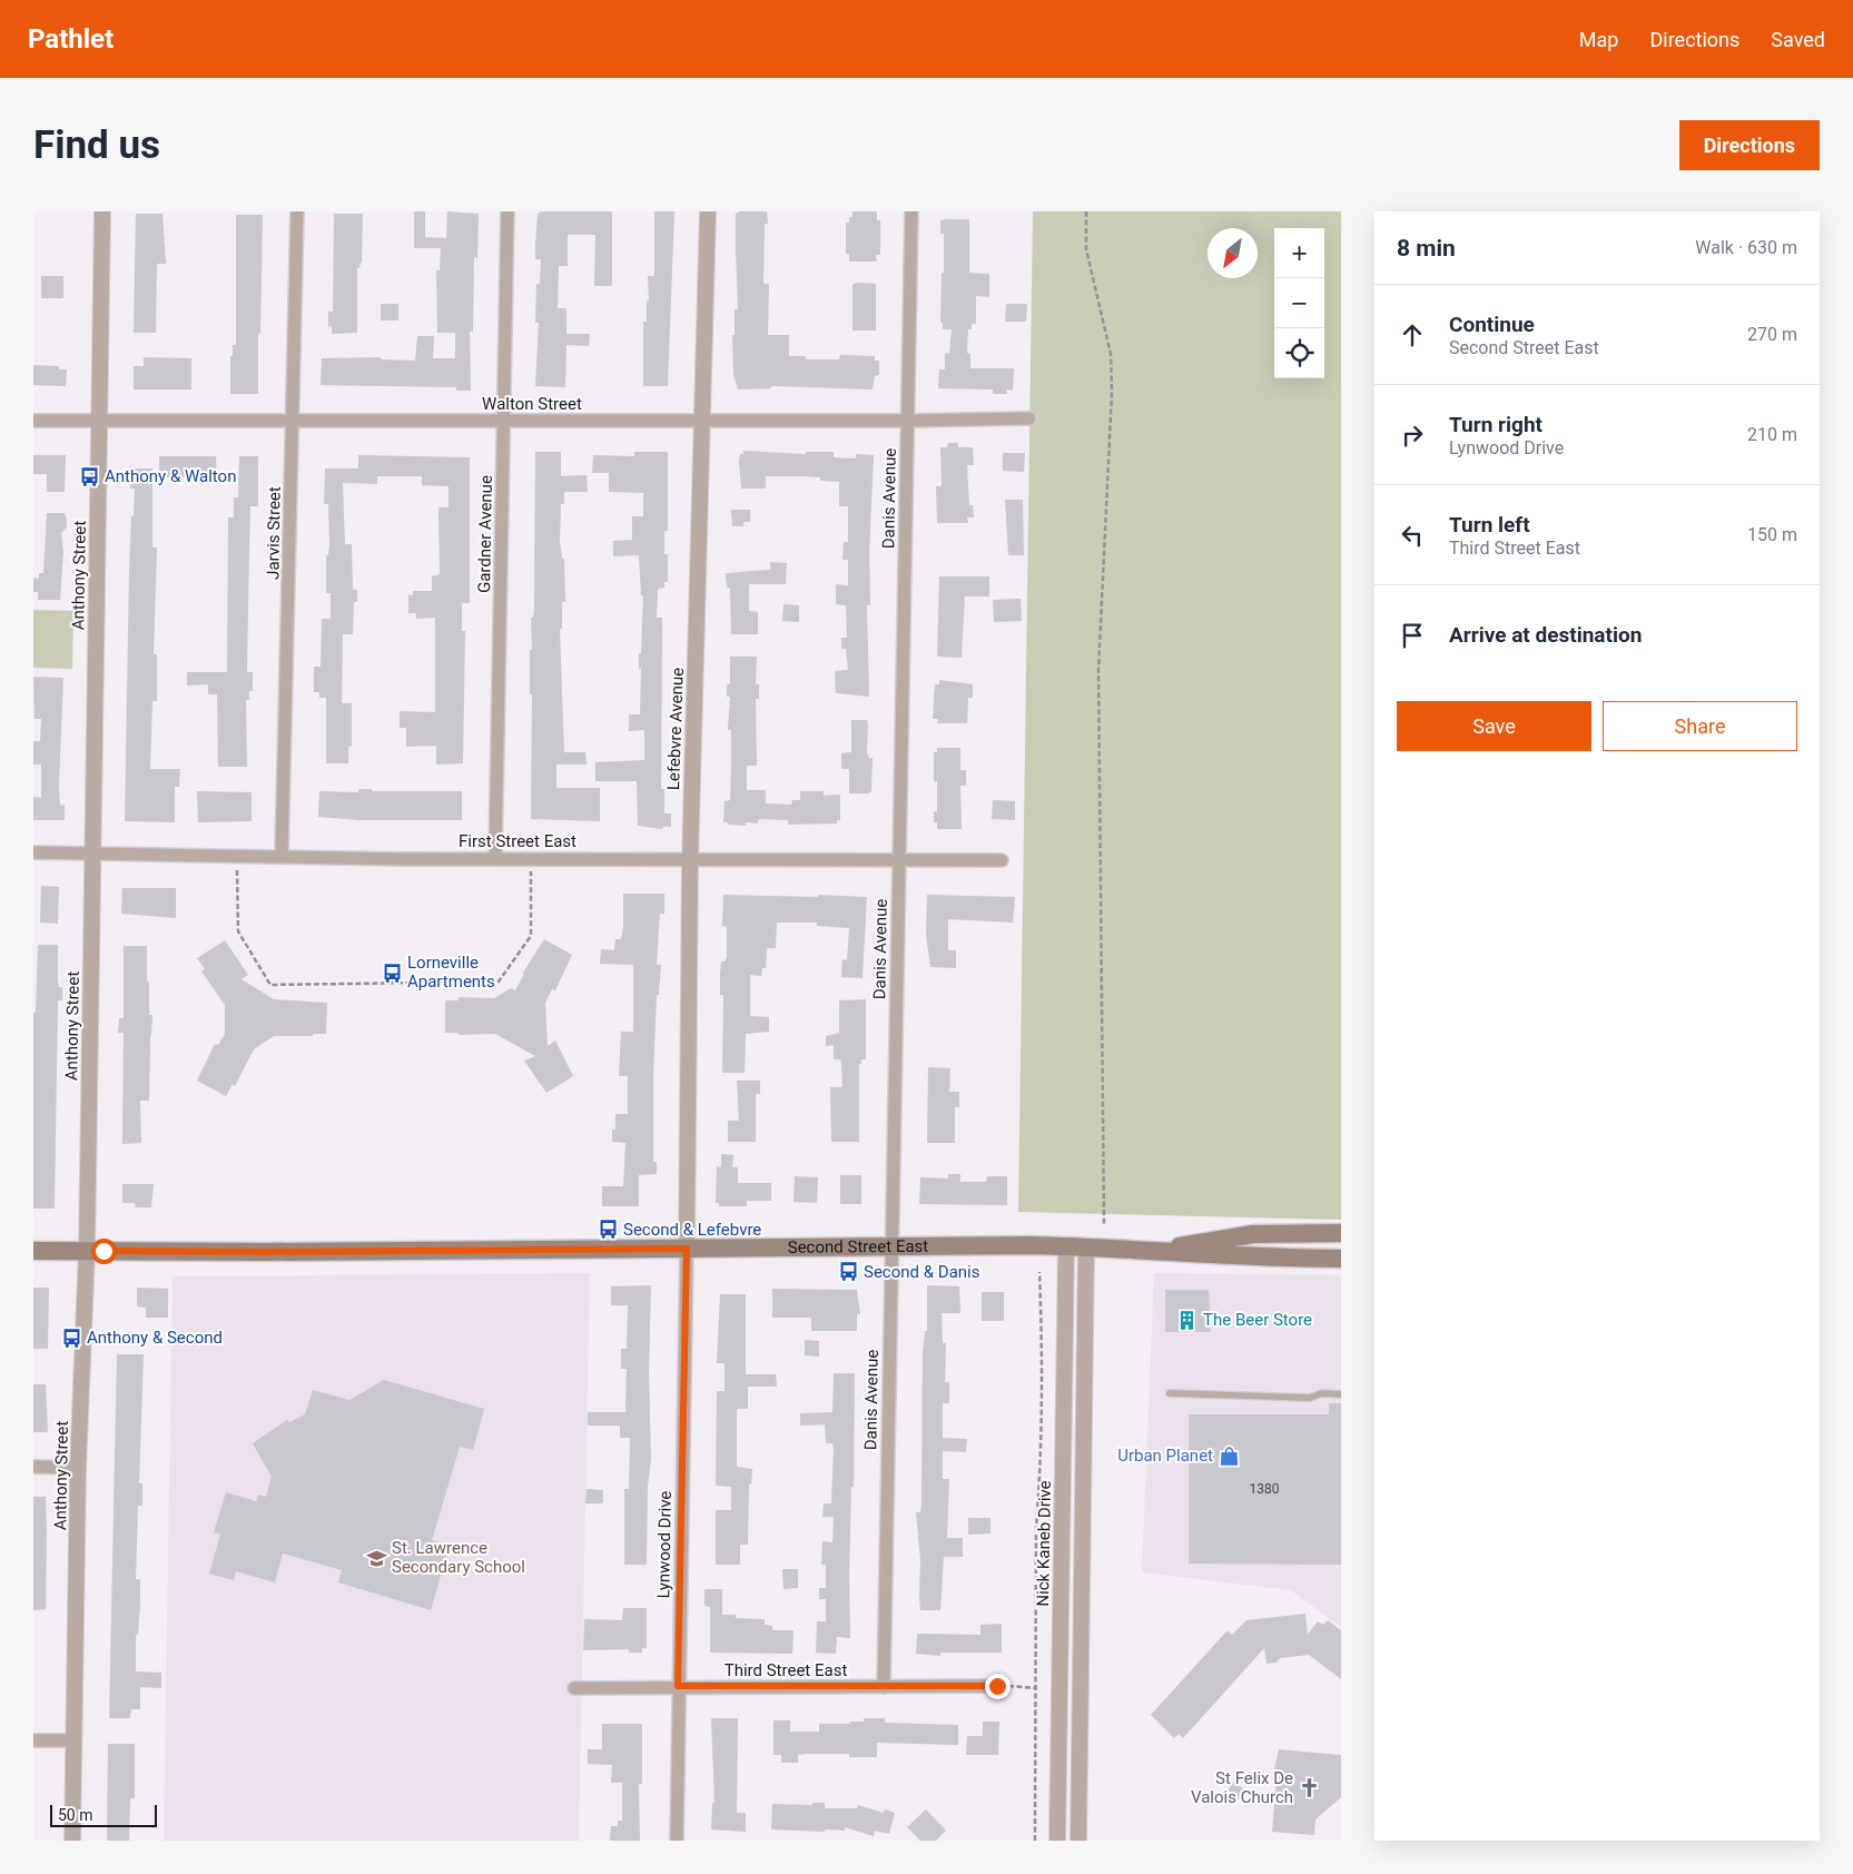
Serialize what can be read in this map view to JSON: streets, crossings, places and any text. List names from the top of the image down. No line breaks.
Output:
{"streets":{"main road":["Second Street East"],"street":["Walton Street","Danis Avenue","Jarvis Street","Gardner Avenue","Anthony Street","Lefebvre Avenue","First Street East","Nick Kaneb Drive","Lynwood Drive","Third Street East"]},"crossings":[["Walton Street","Danis Avenue"],["Walton Street","Jarvis Street"],["Walton Street","Gardner Avenue"],["Walton Street","Anthony Street"],["Walton Street","Lefebvre Avenue"],["Danis Avenue","First Street East"],["Danis Avenue","Second Street East"],["Danis Avenue","Third Street East"],["Jarvis Street","First Street East"],["Gardner Avenue","First Street East"],["Anthony Street","First Street East"],["Anthony Street","Second Street East"],["Lefebvre Avenue","First Street East"],["Lefebvre Avenue","Second Street East"],["Lefebvre Avenue","Lynwood Drive"],["Second Street East","Nick Kaneb Drive"],["Second Street East","Lynwood Drive"],["Lynwood Drive","Third Street East"]],"places":{"bus stop":["Anthony & Walton","Lorneville Apartments","Second & Lefebvre","Second & Danis","Anthony & Second"],"building":["The Beer Store"],"shop":["Urban Planet"],"school or university":["St. Lawrence Secondary School"],"church":["St Felix De Valois Church"]},"house_numbers":["1380"],"scale_bar":"50 m","north":"bottom left","page":{"header":"Pathlet","nav":["Map","Directions","Saved"],"buttons":["Directions",["Save","Share"]],"title":"Find us","heading":["8 min","Walk · 630 m"],"map_buttons":["+","−"],"list":[["Continue","Second Street East","270 m"],["Turn right","Lynwood Drive","210 m"],["Turn left","Third Street East","150 m"],"Arrive at destination"],"scale":"50 m"}}
